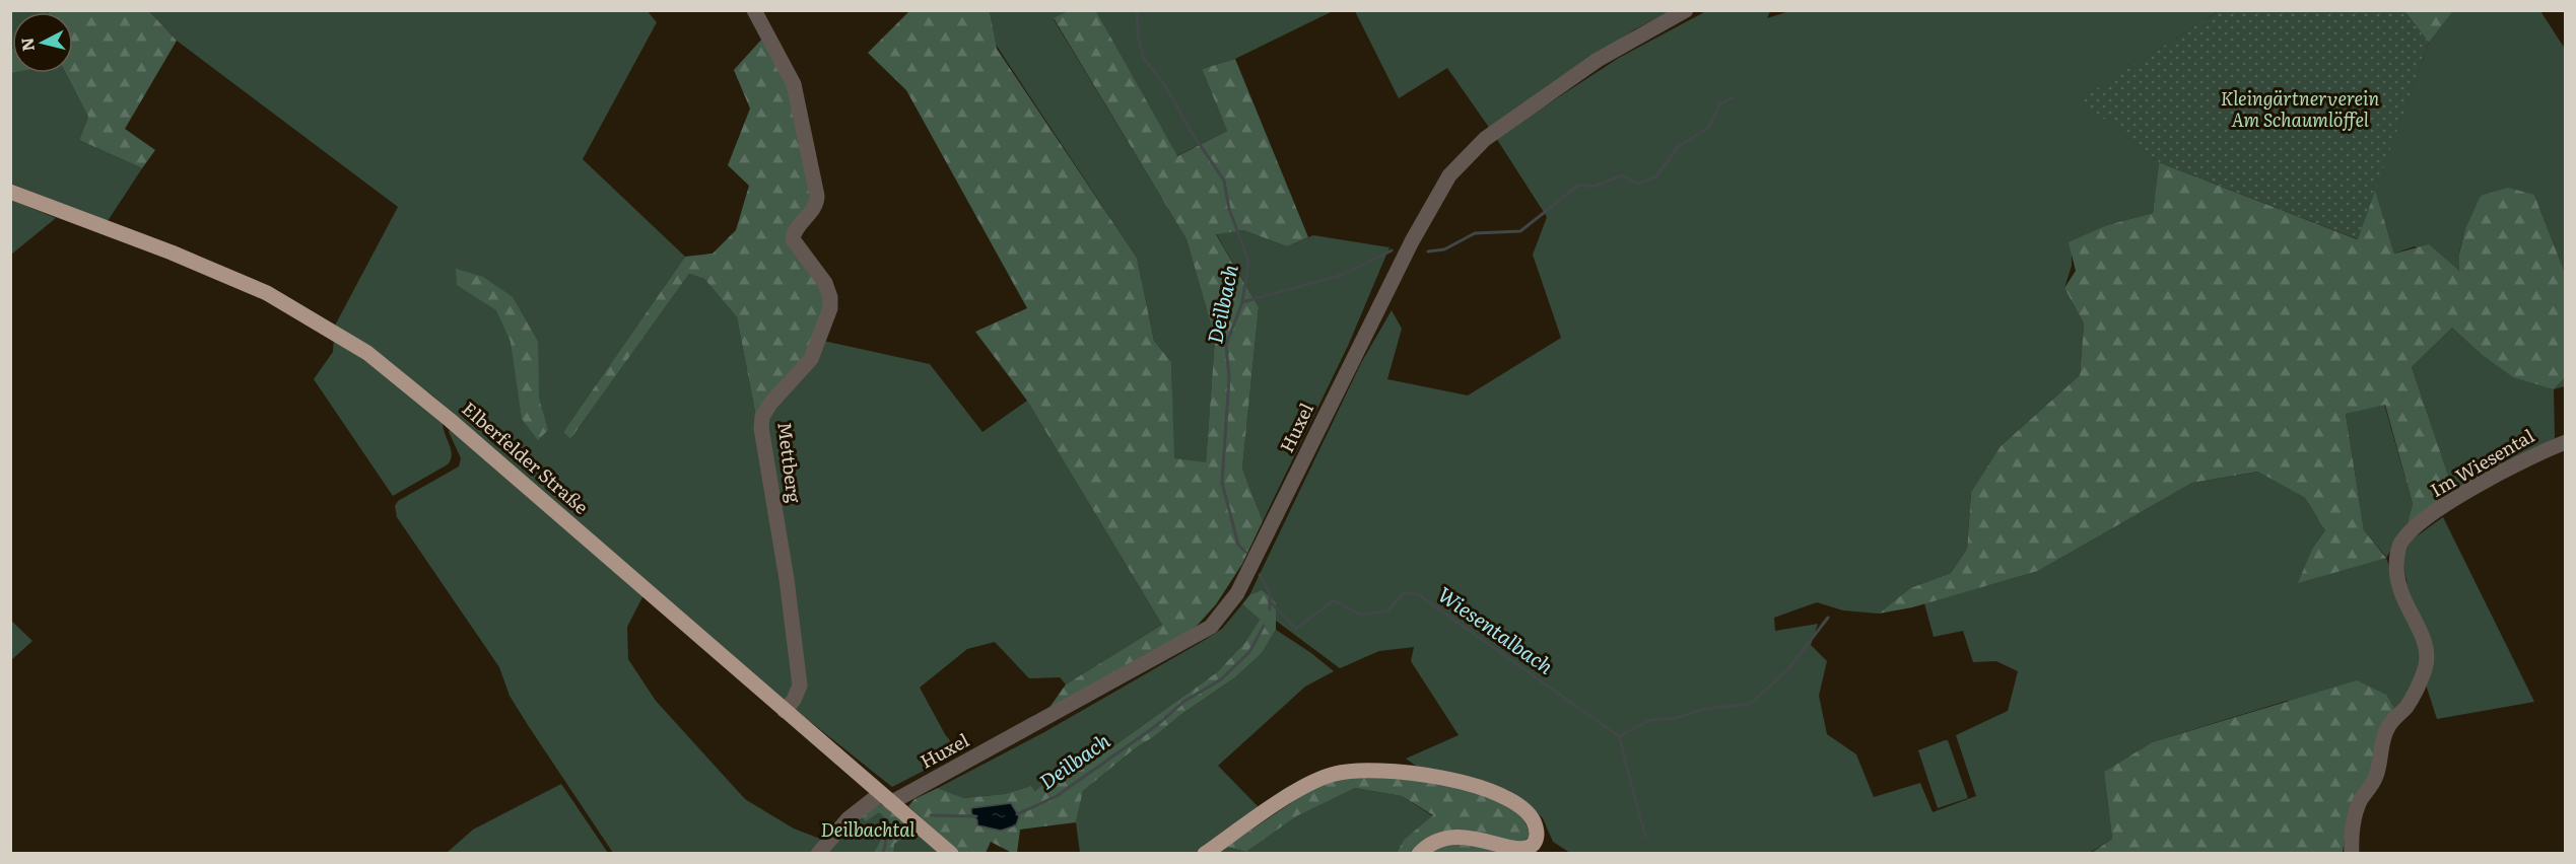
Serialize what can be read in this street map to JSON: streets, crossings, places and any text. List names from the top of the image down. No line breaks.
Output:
{"streets":{"main road":["Elberfelder Straße"],"street":["Huxel","Mettberg","Im Wiesental"]},"crossings":[["Huxel","Elberfelder Straße"],["Elberfelder Straße","Mettberg"]],"water":["Deilbach","Wiesentalbach"],"parks":["Kleingärtnerverein Am Schaumlöffel","Deilbachtal"],"north":"left"}
